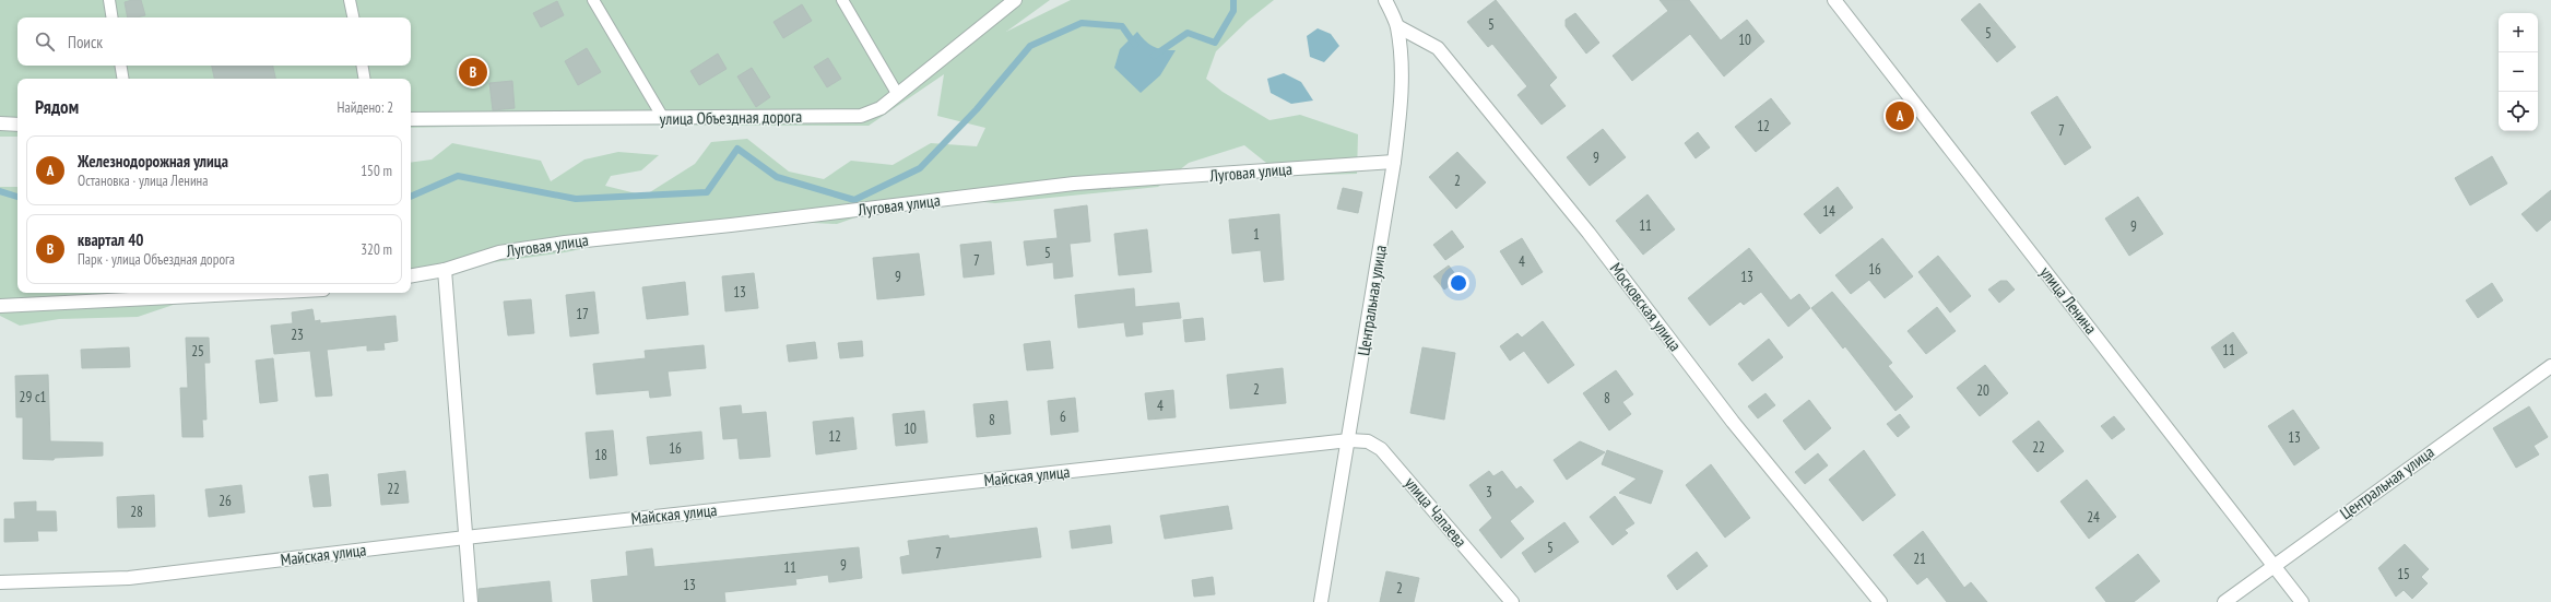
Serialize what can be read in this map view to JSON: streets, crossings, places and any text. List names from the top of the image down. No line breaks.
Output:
{"streets":{"street":["улица Объездная дорога","Луговая улица","Центральная улица","улица Ленина","Московская улица","Майская улица","улица Чапаева"]},"crossings":[["Луговая улица","Центральная улица"],["Центральная улица","улица Ленина"],["Центральная улица","Московская улица"],["Центральная улица","Майская улица"],["Центральная улица","улица Чапаева"],["Майская улица","улица Чапаева"]],"house_numbers":["5","5","10","12","7","9","2","14","11","9","1","5","7","4","16","9","13","13","17","23","11","25","2","20","29 с1","8","4","6","8","10","12","13","22","16","18","22","3","26","28","24","5","7","21","9","11","15","13","2"],"page":{"map_buttons":["+","−"],"search":"Поиск","pins":["B","A"],"heading":["Рядом","Найдено: 2"],"list":[{"mark":"A","name":"Железнодорожная улица","note":"Остановка · улица Ленина","value":"150 m"},{"mark":"B","name":"квартал 40","note":"Парк · улица Объездная дорога","value":"320 m"}]}}
